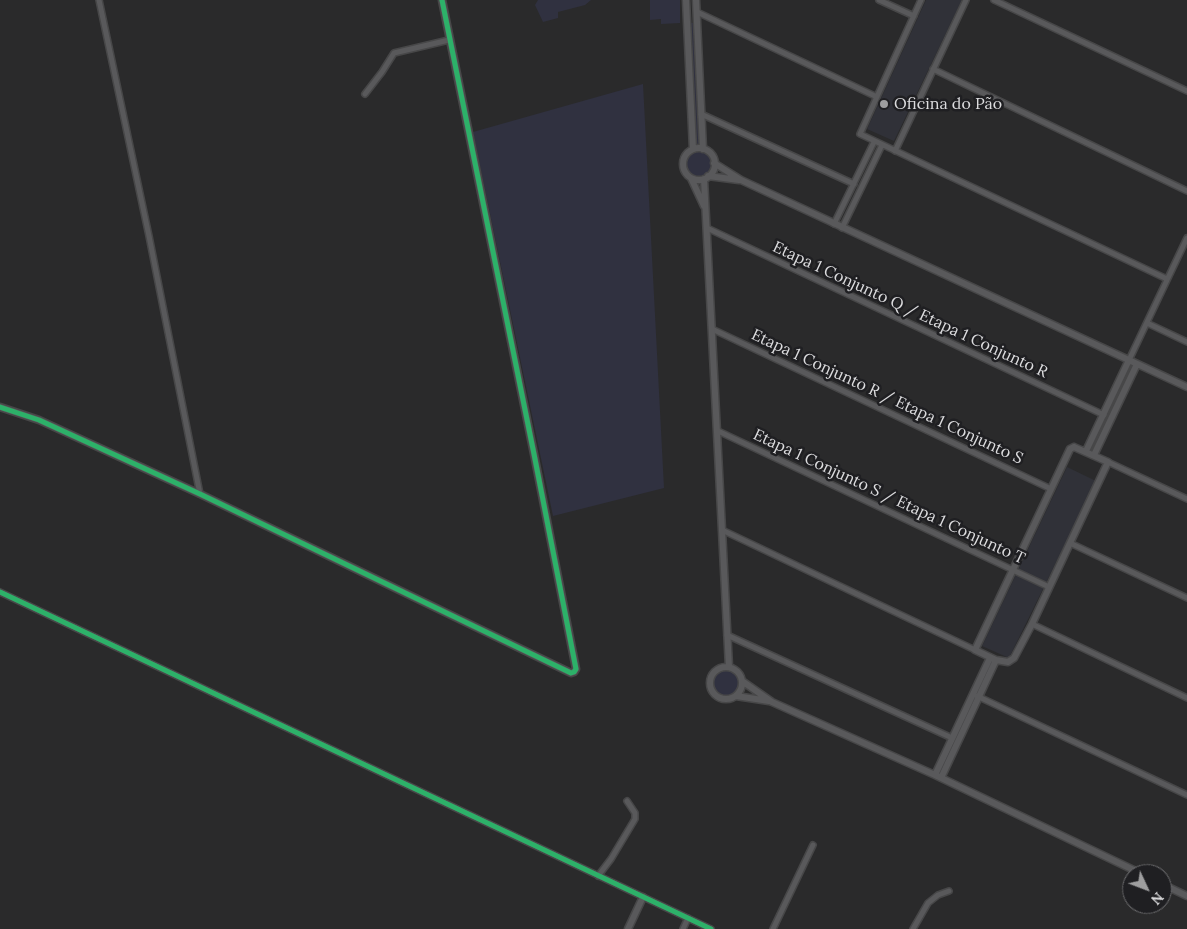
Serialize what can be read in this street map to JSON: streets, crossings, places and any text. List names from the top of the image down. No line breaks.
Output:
{"streets":{"street":["Etapa 1 Conjunto Q / Etapa 1 Conjunto R","Etapa 1 Conjunto R / Etapa 1 Conjunto S","Etapa 1 Conjunto S / Etapa 1 Conjunto T"]},"places":["Oficina do Pão"],"north":"bottom right"}
